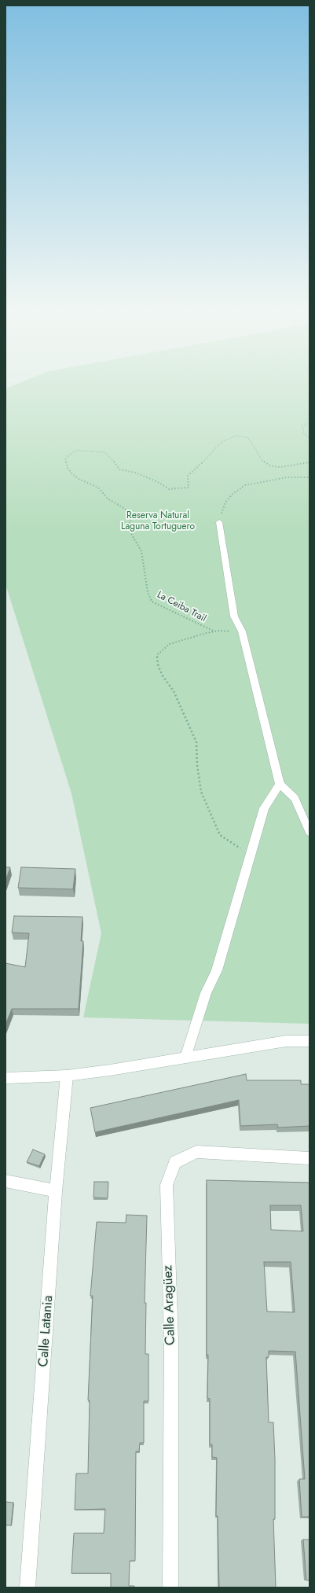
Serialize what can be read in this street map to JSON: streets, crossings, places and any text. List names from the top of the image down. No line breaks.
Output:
{"streets":{"street":["Calle Aragüez","Calle Latania"],"path":["La Ceiba Trail"]},"parks":["Reserva Natural Laguna Tortuguero"]}
